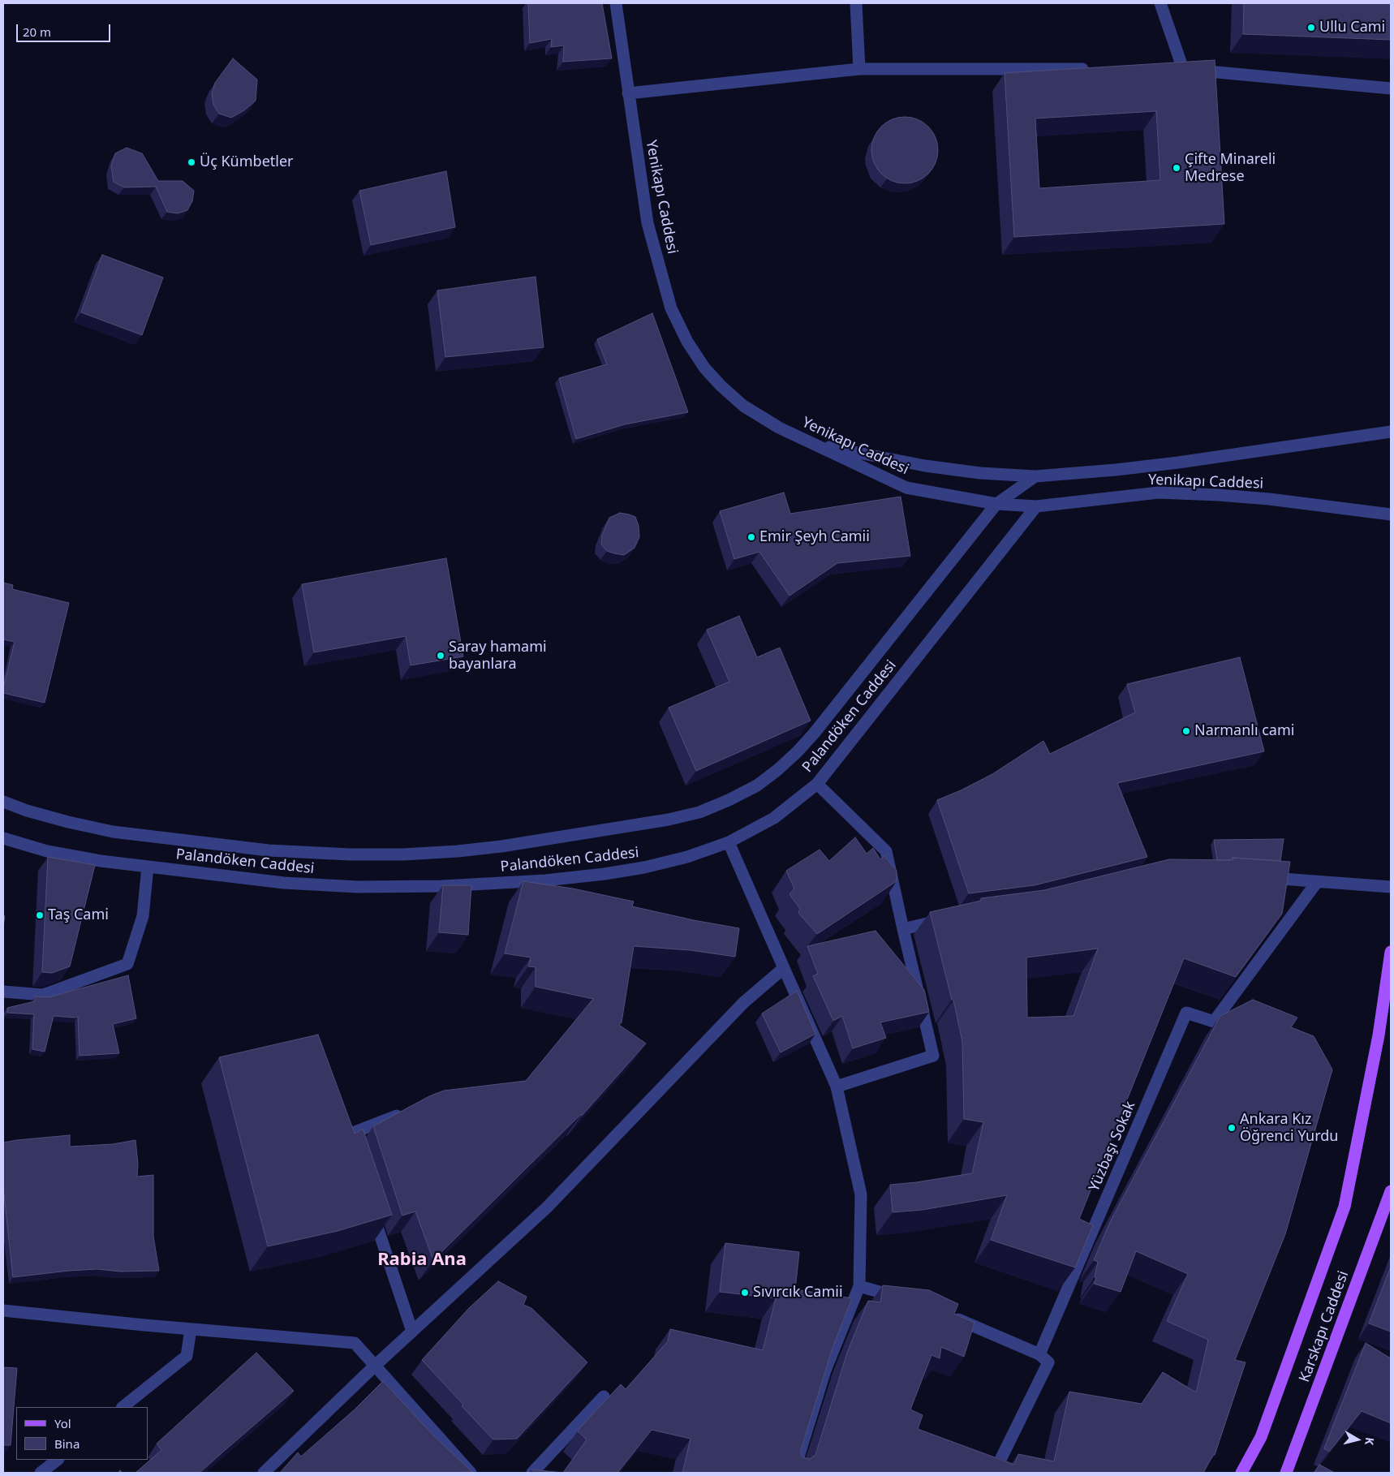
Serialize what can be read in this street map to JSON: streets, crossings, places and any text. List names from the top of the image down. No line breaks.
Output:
{"streets":{"main road":["Karskapı Caddesi"],"street":["Yenikapı Caddesi","Palandöken Caddesi","Yüzbaşı Sokak"]},"crossings":[["Yenikapı Caddesi","Palandöken Caddesi"]],"districts":["Rabia Ana"],"places":["Ullu Cami","Üç Kümbetler","Çifte Minareli Medrese","Emir Şeyh Camii","Saray hamami bayanlara","Narmanlı cami","Taş Cami","Ankara Kız Öğrenci Yurdu","Sıvırcık Camii"],"legend":["Yol","Bina"],"scale_bar":"20 m","north":"right"}
